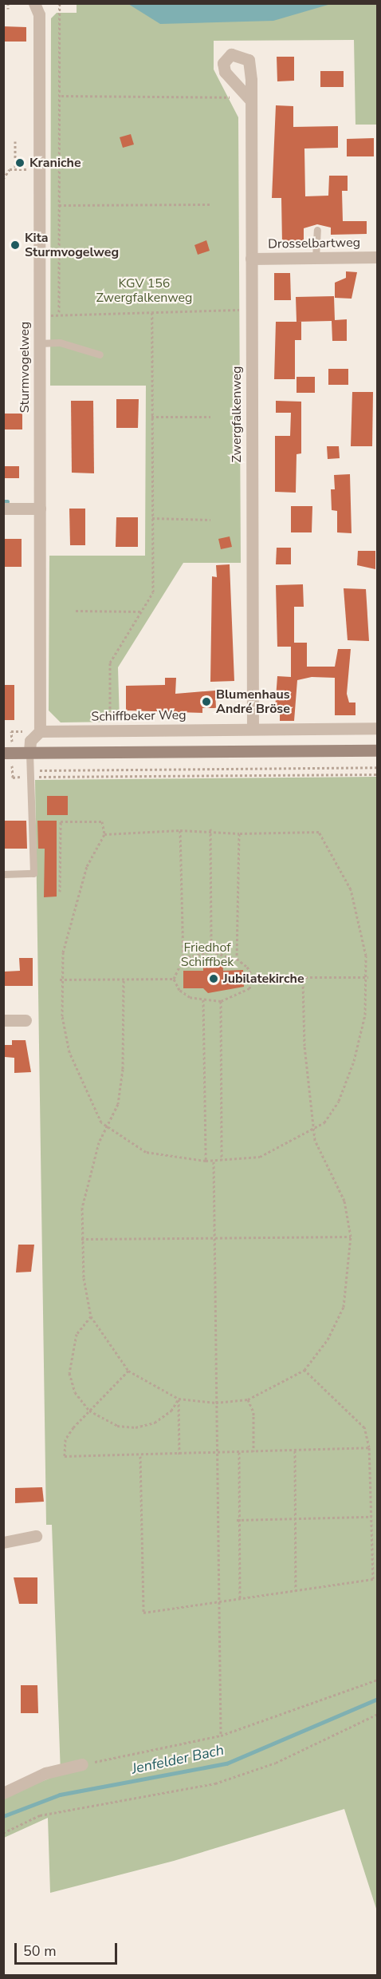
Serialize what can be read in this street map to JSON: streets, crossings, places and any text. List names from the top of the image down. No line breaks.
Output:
{"streets":{"street":["Drosselbartweg","Sturmvogelweg","Zwergfalkenweg","Schiffbeker Weg"]},"crossings":[["Drosselbartweg","Zwergfalkenweg"],["Sturmvogelweg","Schiffbeker Weg"],["Zwergfalkenweg","Schiffbeker Weg"]],"water":["Jenfelder Bach"],"parks":["KGV 156 Zwergfalkenweg","Friedhof Schiffbek"],"places":["Kraniche","Kita Sturmvogelweg","Blumenhaus André Bröse","Jubilatekirche"],"scale_bar":"50 m"}
